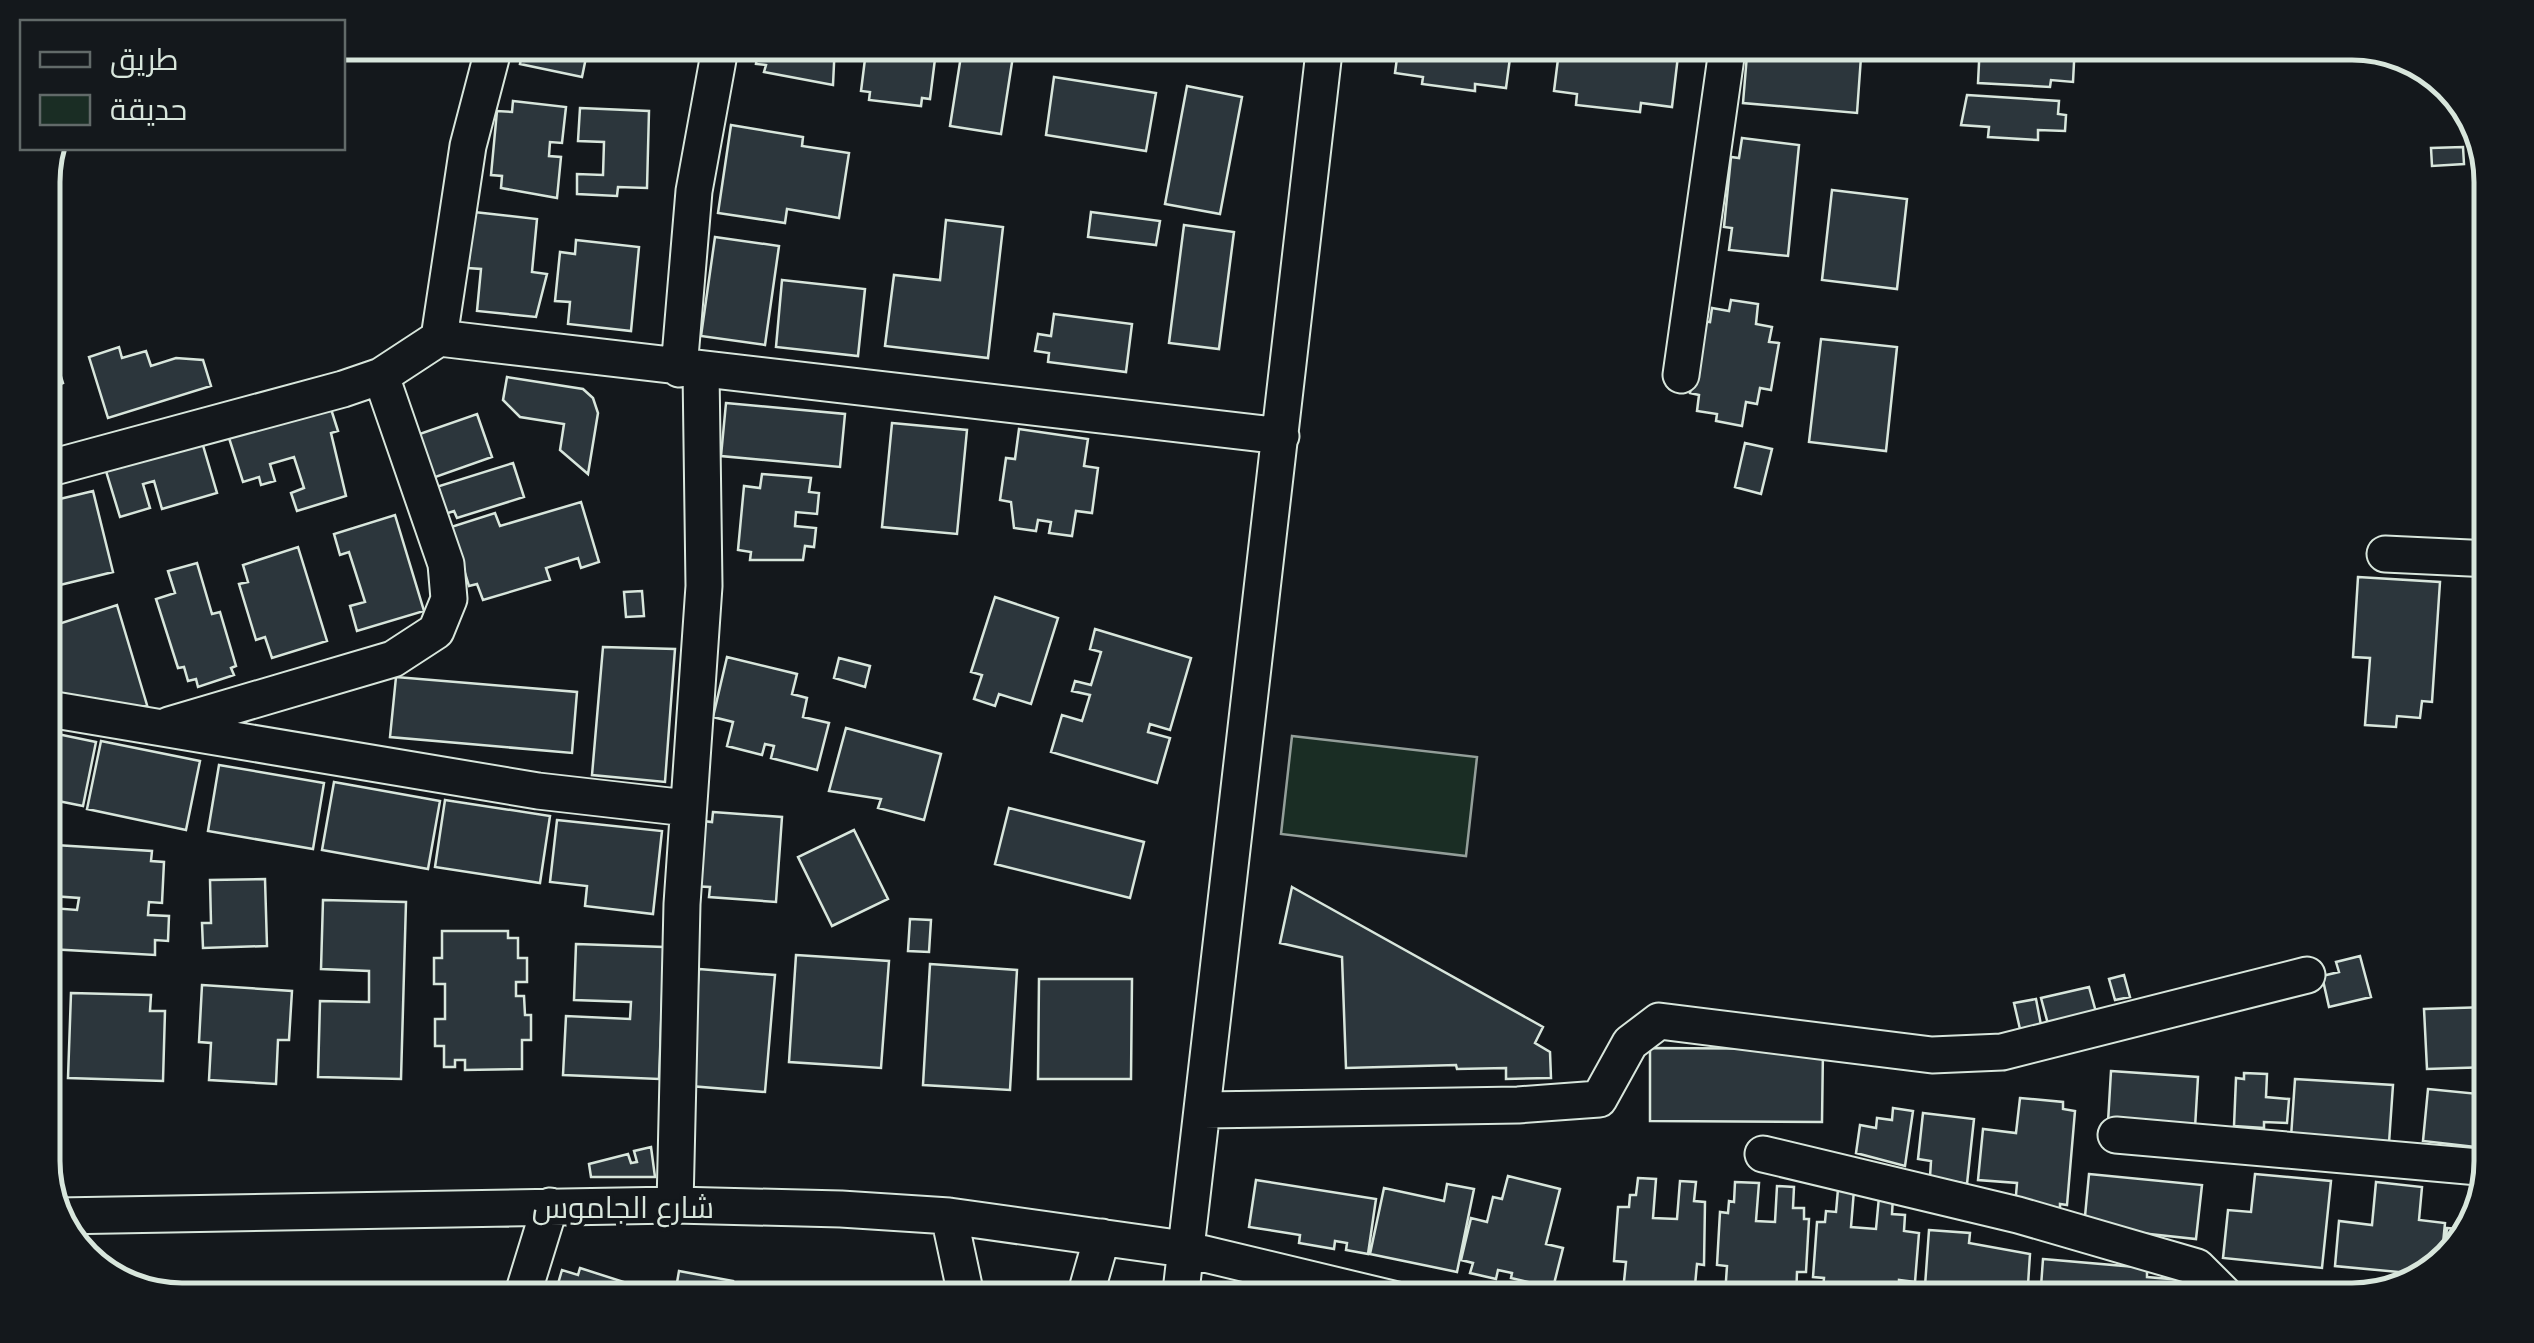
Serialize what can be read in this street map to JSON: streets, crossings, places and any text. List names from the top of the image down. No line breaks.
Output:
{"streets":{"street":["شارع الجاموس"]},"legend":["طريق","حديقة"]}
